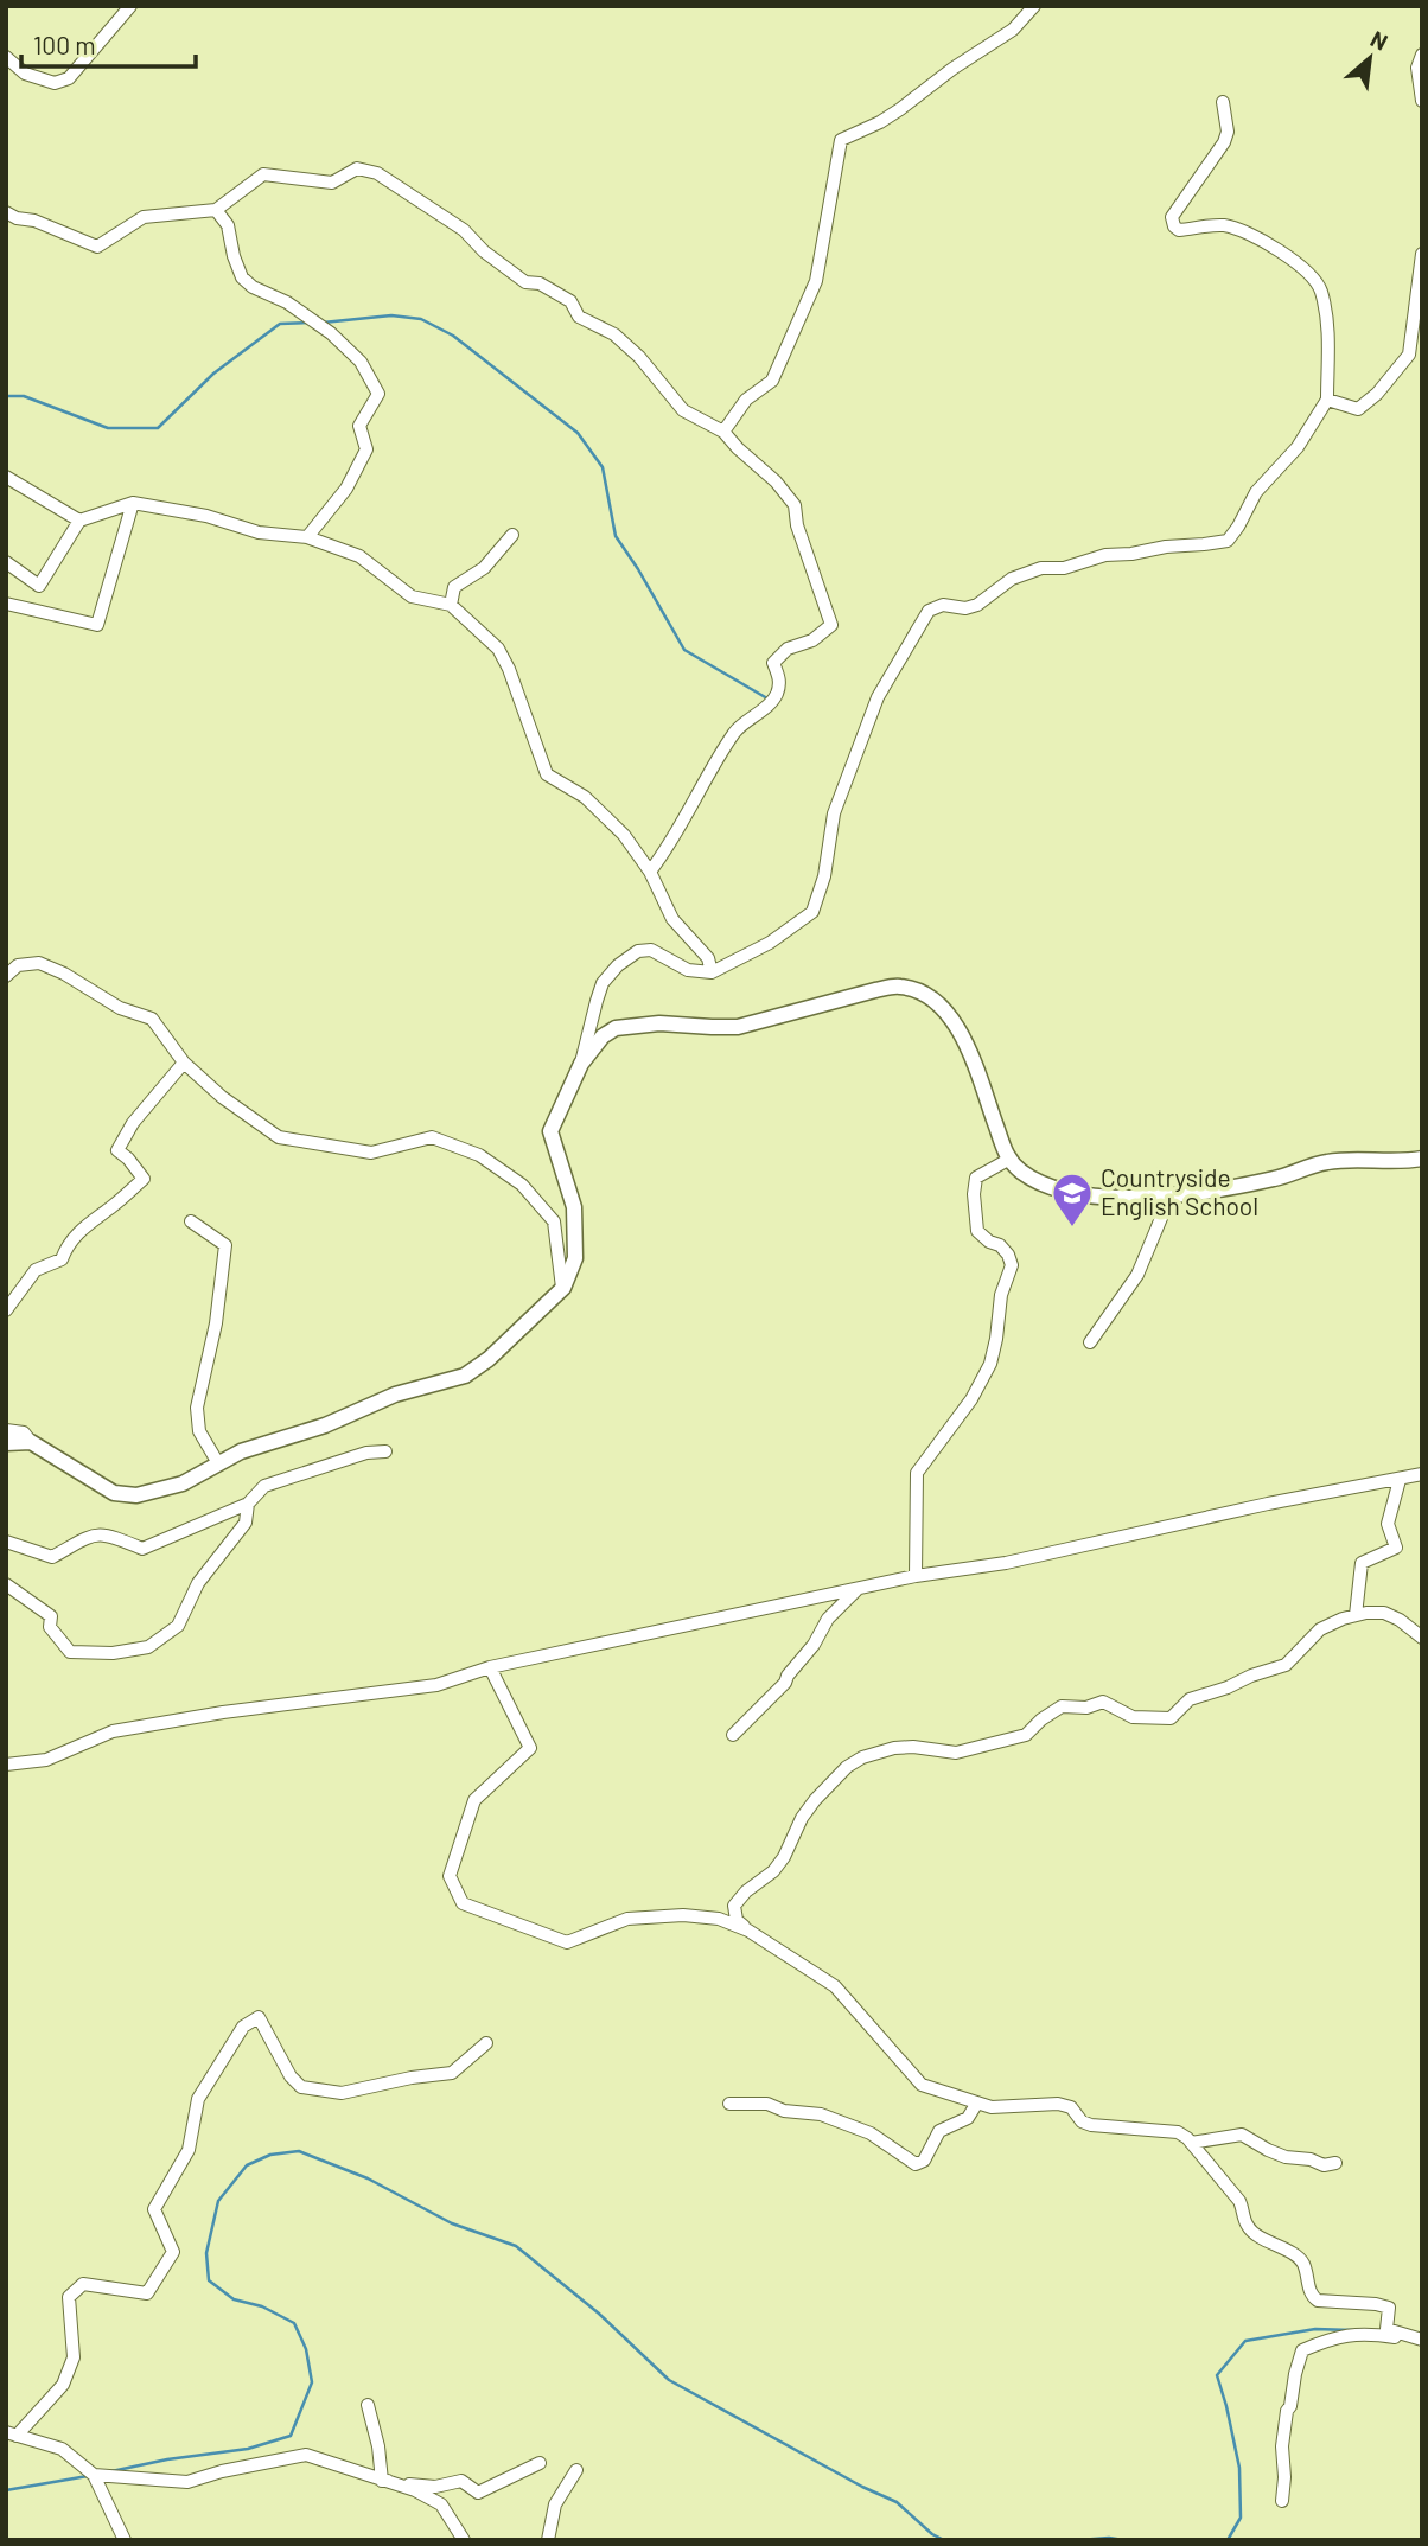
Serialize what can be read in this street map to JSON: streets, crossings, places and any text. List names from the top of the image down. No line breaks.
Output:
{"places":{"school or university":["Countryside English School"]},"scale_bar":"100 m","north":"top right"}
